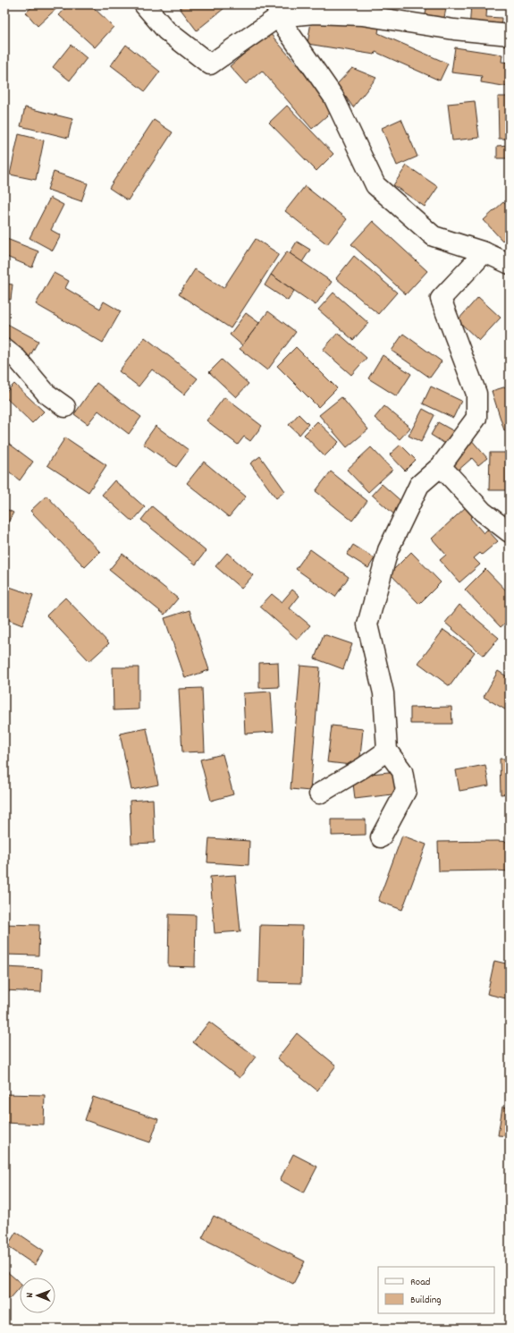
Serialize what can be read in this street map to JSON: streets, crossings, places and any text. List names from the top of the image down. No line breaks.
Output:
{"legend":["Road","Building"],"north":"left"}
